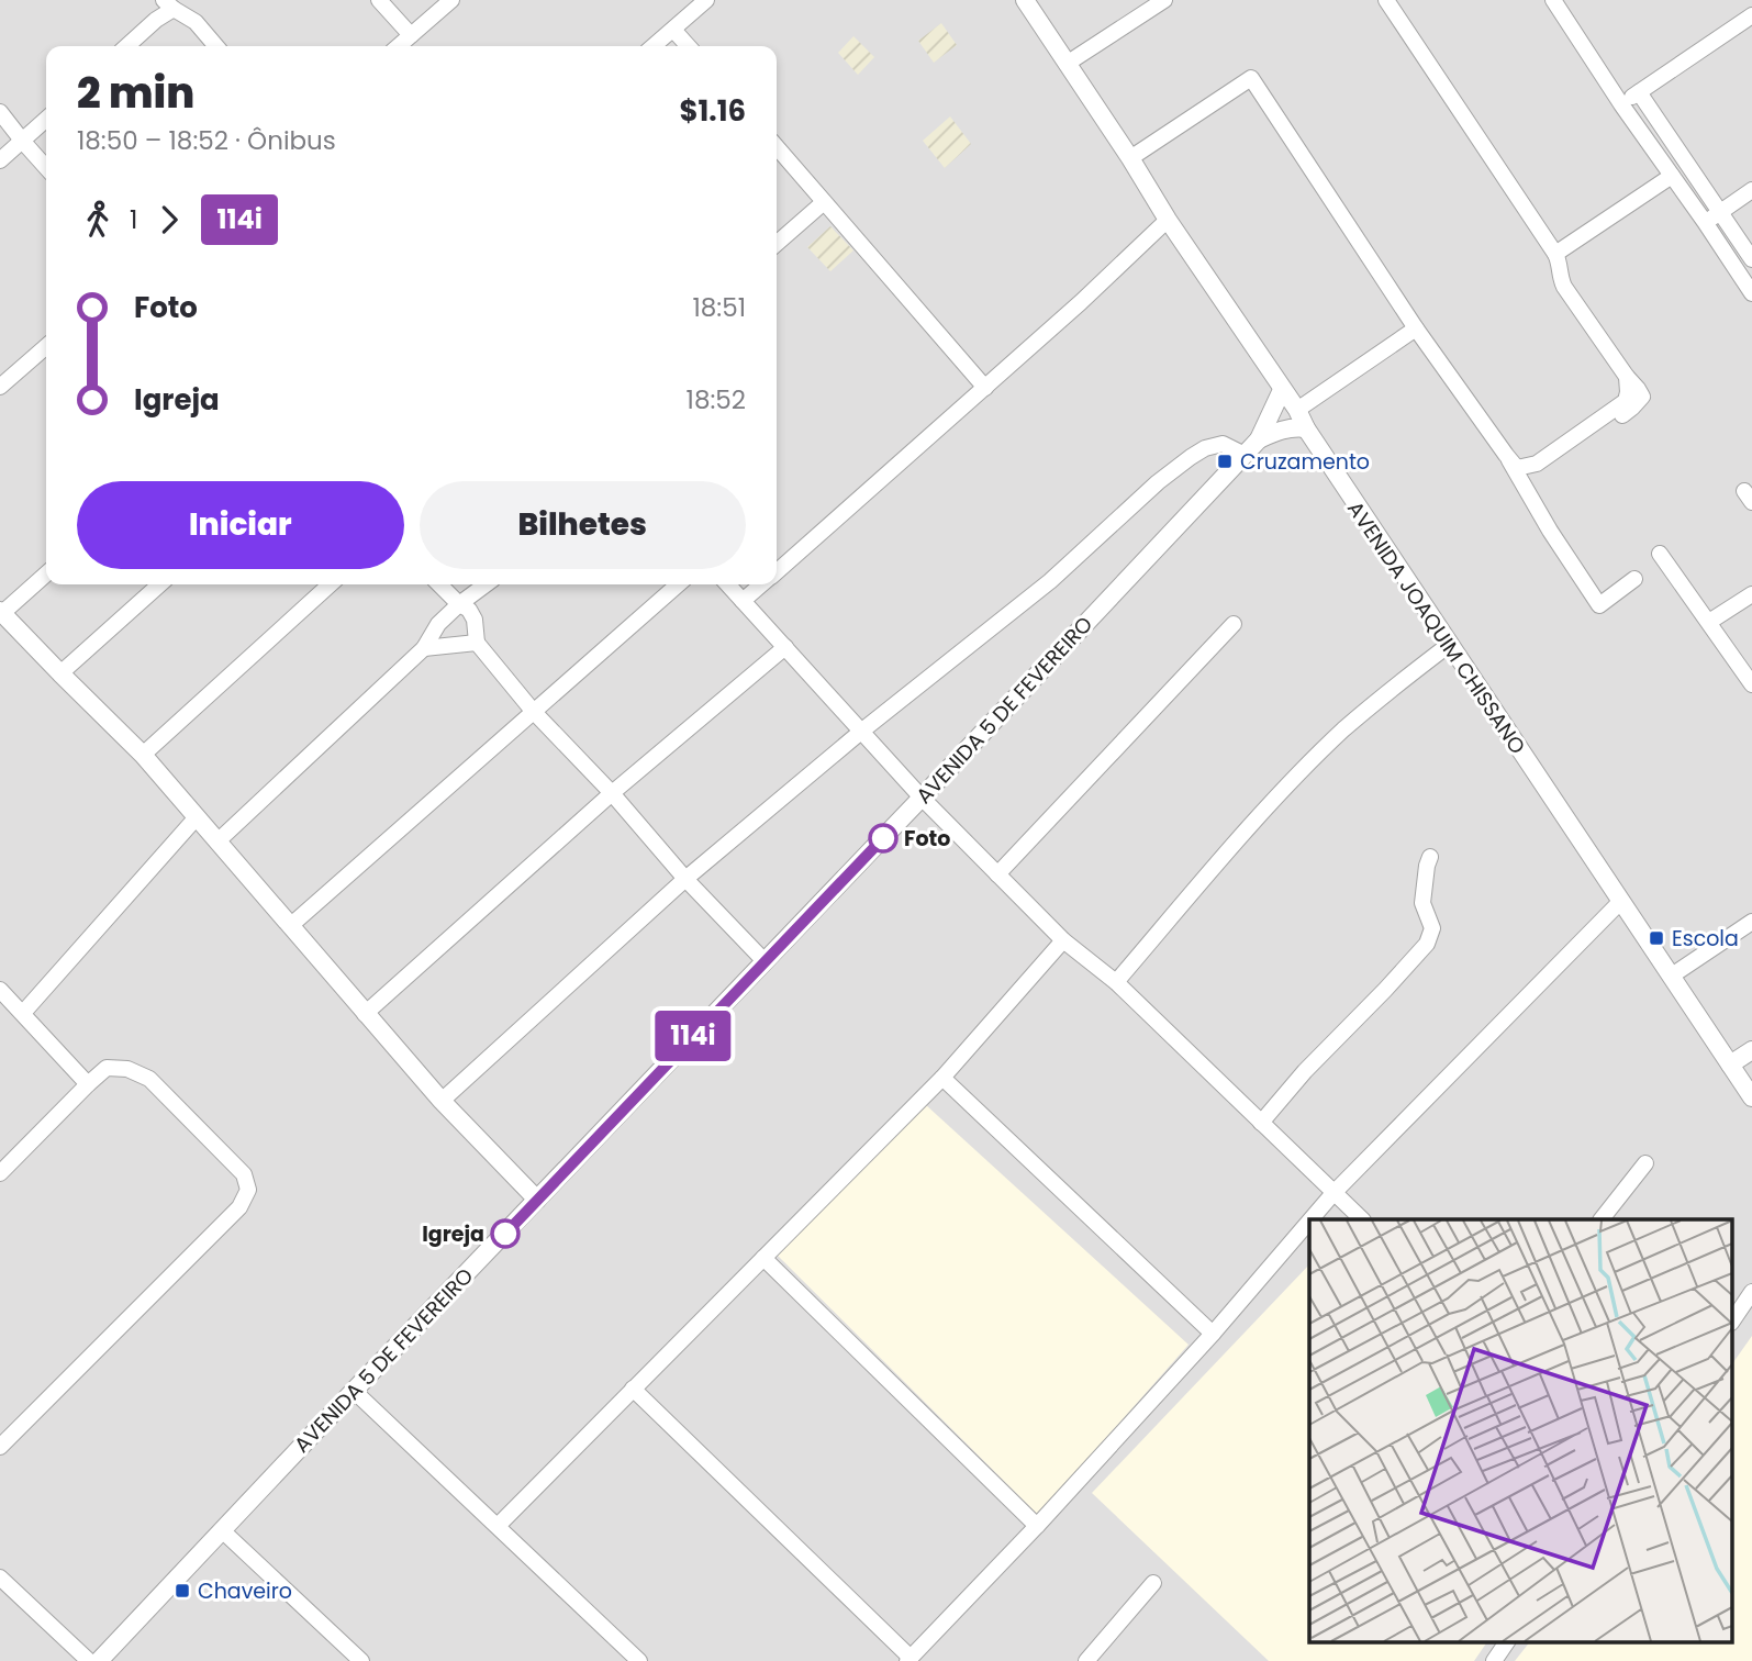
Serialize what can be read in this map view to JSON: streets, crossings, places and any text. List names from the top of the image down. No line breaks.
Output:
{"streets":{"street":["AVENIDA JOAQUIM CHISSANO","AVENIDA 5 DE FEVEREIRO"]},"places":{"transit":["Cruzamento","Escola","Chaveiro"],"other":["Foto","Igreja"]},"lines":["bus line 114i"],"page":{"on_map":"114i","heading":["2 min","18:50 – 18:52 · Ônibus","$1.16"],"legs":["1","114i"],"list":[{"name":"Foto","value":"18:51"},{"name":"Igreja","value":"18:52"}],"buttons":["Iniciar","Bilhetes"]}}
